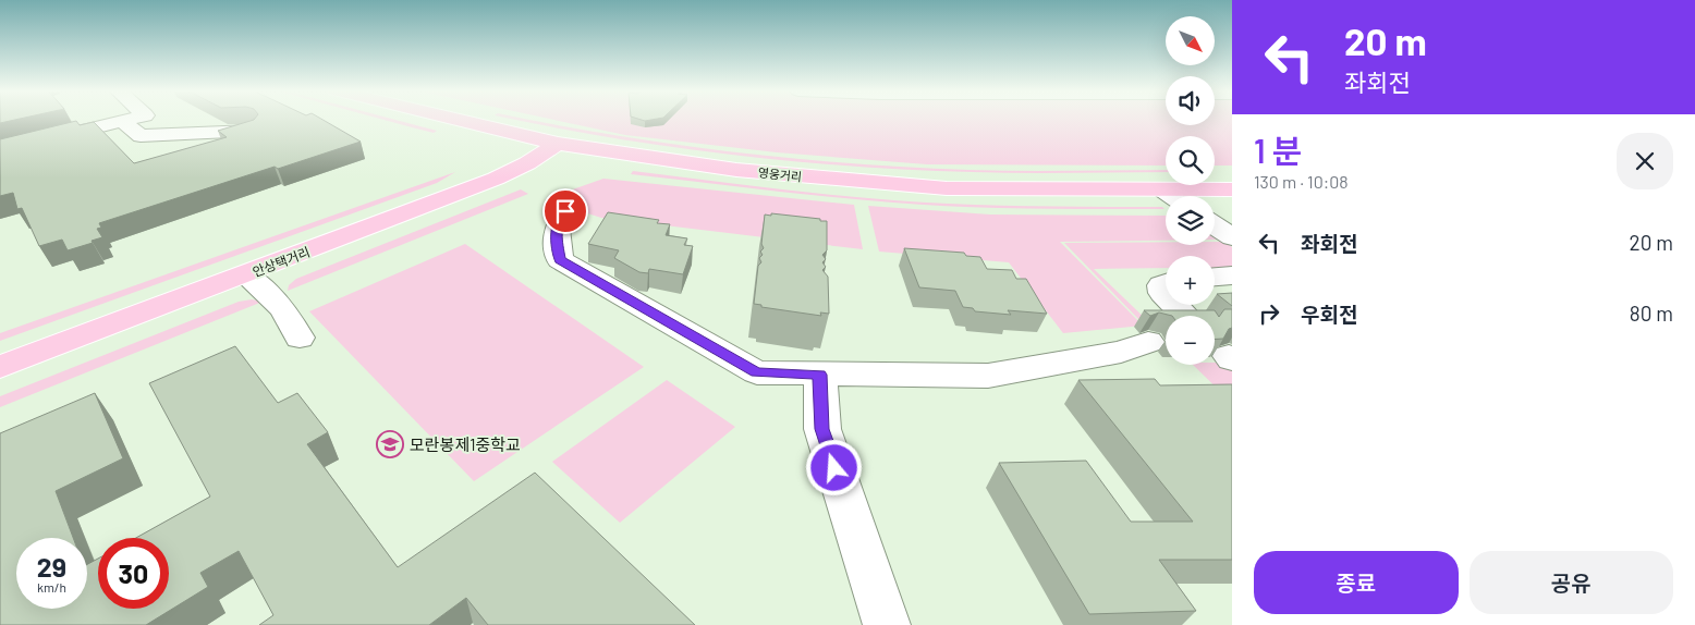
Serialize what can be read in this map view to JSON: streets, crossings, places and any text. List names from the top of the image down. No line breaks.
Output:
{"streets":{"main road":["영웅거리","안상택거리"]},"crossings":[["영웅거리","안상택거리"]],"places":{"school or university":["모란봉제1중학교"]},"north":"bottom right","page":{"turn":["20 m","좌회전"],"map_buttons":["+","−"],"heading":["1 분","130 m · 10:08"],"list":[{"name":"좌회전","value":"20 m"},{"name":"우회전","value":"80 m"}],"speed":"29 km/h","limit":"30","buttons":["종료","공유"]}}
